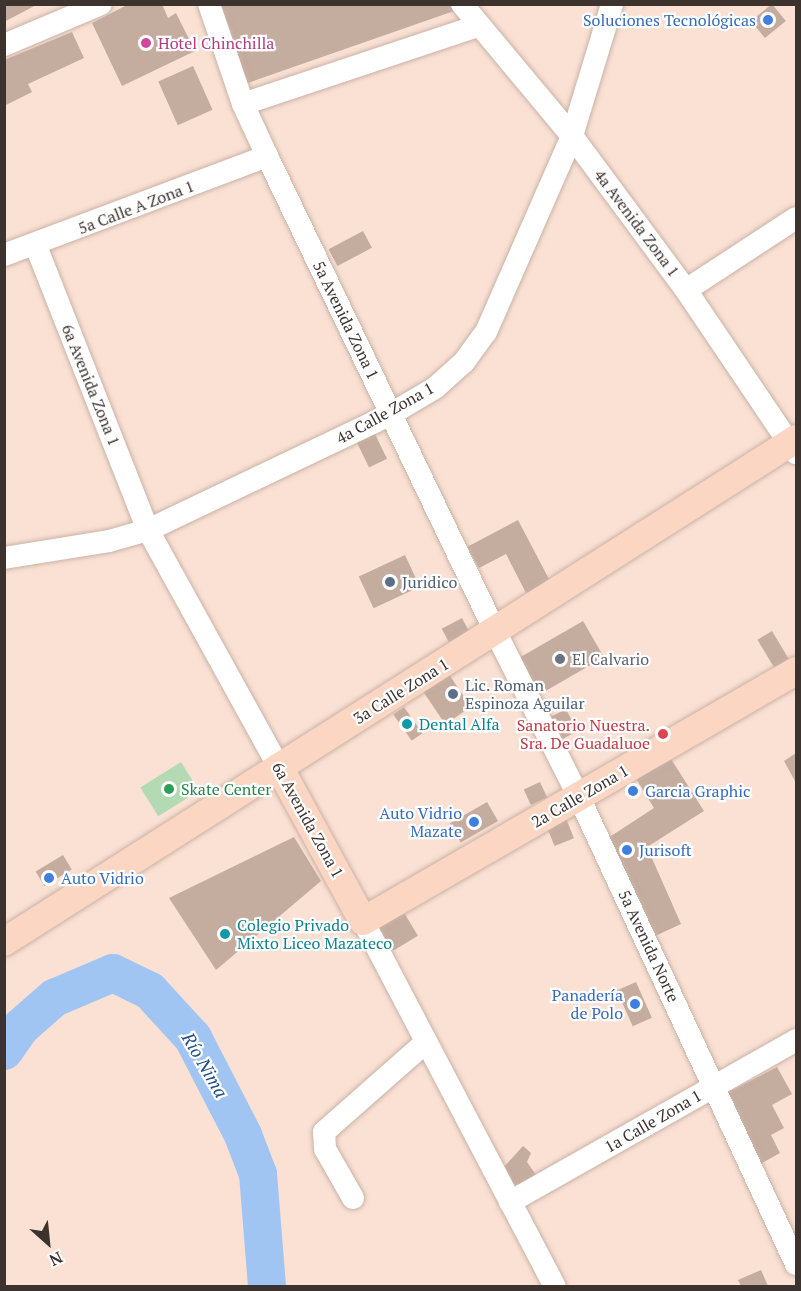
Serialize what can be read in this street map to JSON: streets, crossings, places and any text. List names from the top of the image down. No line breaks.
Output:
{"streets":{"main road":["6a Avenida Zona 1","3a Calle Zona 1","2a Calle Zona 1"],"street":["5a Calle A Zona 1","4a Avenida Zona 1","5a Avenida Zona 1","4a Calle Zona 1","5a Avenida Norte","1a Calle Zona 1"]},"crossings":[["5a Calle A Zona 1","5a Avenida Zona 1"],["5a Calle A Zona 1","6a Avenida Zona 1"],["4a Avenida Zona 1","4a Calle Zona 1"],["4a Avenida Zona 1","3a Calle Zona 1"],["5a Avenida Zona 1","4a Calle Zona 1"],["5a Avenida Zona 1","3a Calle Zona 1"],["5a Avenida Zona 1","5a Avenida Norte"],["6a Avenida Zona 1","4a Calle Zona 1"],["6a Avenida Zona 1","3a Calle Zona 1"],["6a Avenida Zona 1","2a Calle Zona 1"],["6a Avenida Zona 1","1a Calle Zona 1"],["3a Calle Zona 1","5a Avenida Norte"],["2a Calle Zona 1","5a Avenida Norte"],["5a Avenida Norte","1a Calle Zona 1"]],"water":["Río Nima"],"places":["Soluciones Tecnológicas","Hotel Chinchilla","Juridico","El Calvario","Lic. Roman Espinoza Aguilar","Dental Alfa","Sanatorio Nuestra. Sra. De Guadaluoe","Skate Center","Garcia Graphic","Auto Vidrio Mazate","Jurisoft","Auto Vidrio","Colegio Privado Mixto Liceo Mazateco","Panadería de Polo"],"north":"bottom right"}
